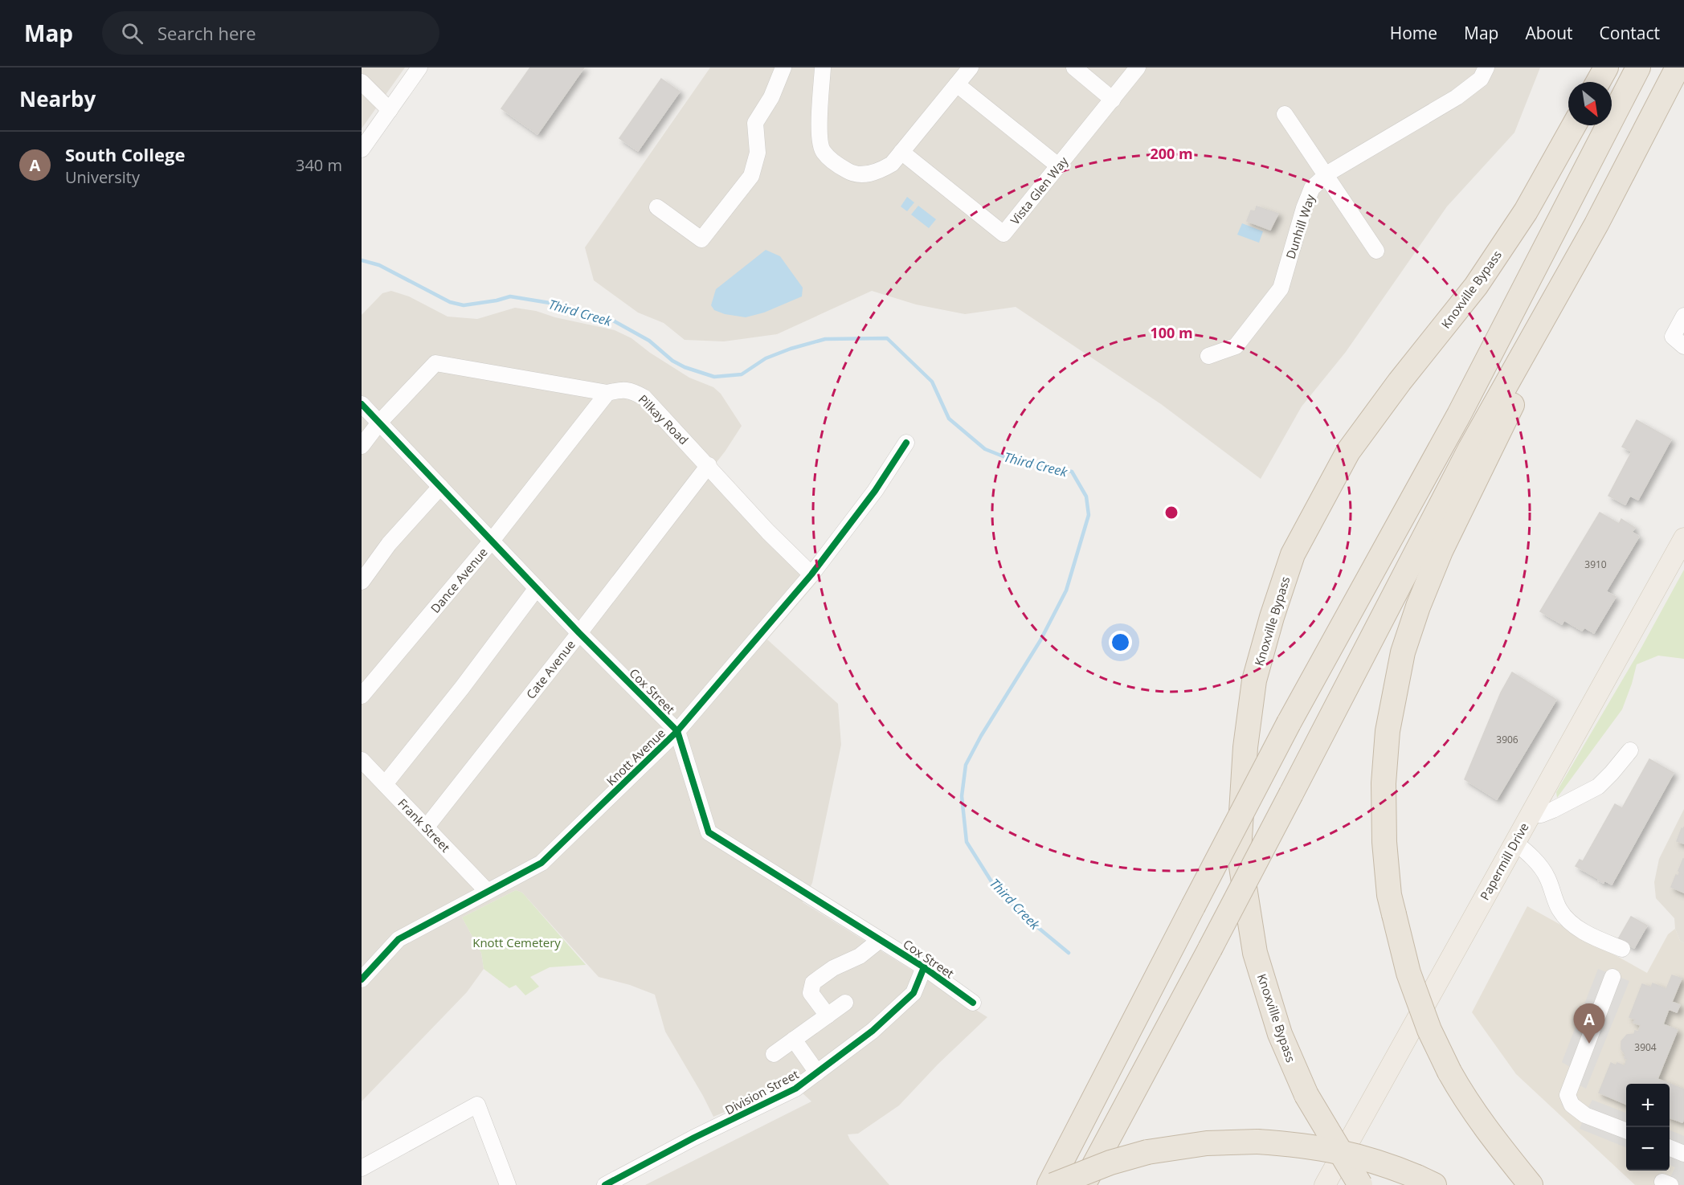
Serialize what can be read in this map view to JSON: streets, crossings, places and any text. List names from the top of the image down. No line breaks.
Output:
{"streets":{"highway":["Knoxville Bypass"],"main road":["Papermill Drive"],"street":["Vista Glen Way","Dunhill Way","Pilkay Road","Dance Avenue","Cate Avenue","Cox Street","Knott Avenue","Frank Street","Division Street"]},"crossings":[["Pilkay Road","Dance Avenue"],["Pilkay Road","Cate Avenue"],["Pilkay Road","Cox Street"],["Pilkay Road","Knott Avenue"],["Dance Avenue","Cox Street"],["Cate Avenue","Cox Street"],["Cate Avenue","Frank Street"],["Cox Street","Knott Avenue"],["Cox Street","Division Street"],["Knott Avenue","Frank Street"]],"water":["Third Creek"],"parks":["Knott Cemetery"],"house_numbers":["3910","3906","3904"],"north":"bottom right","page":{"header":"Map","search":"Search here","nav":["Home","Map","About","Contact"],"heading":"Nearby","list":[{"mark":"A","name":"South College","note":"University","value":"340 m"}],"pins":"A","map_buttons":["+","−"]},"rings":["200 m","100 m"]}
